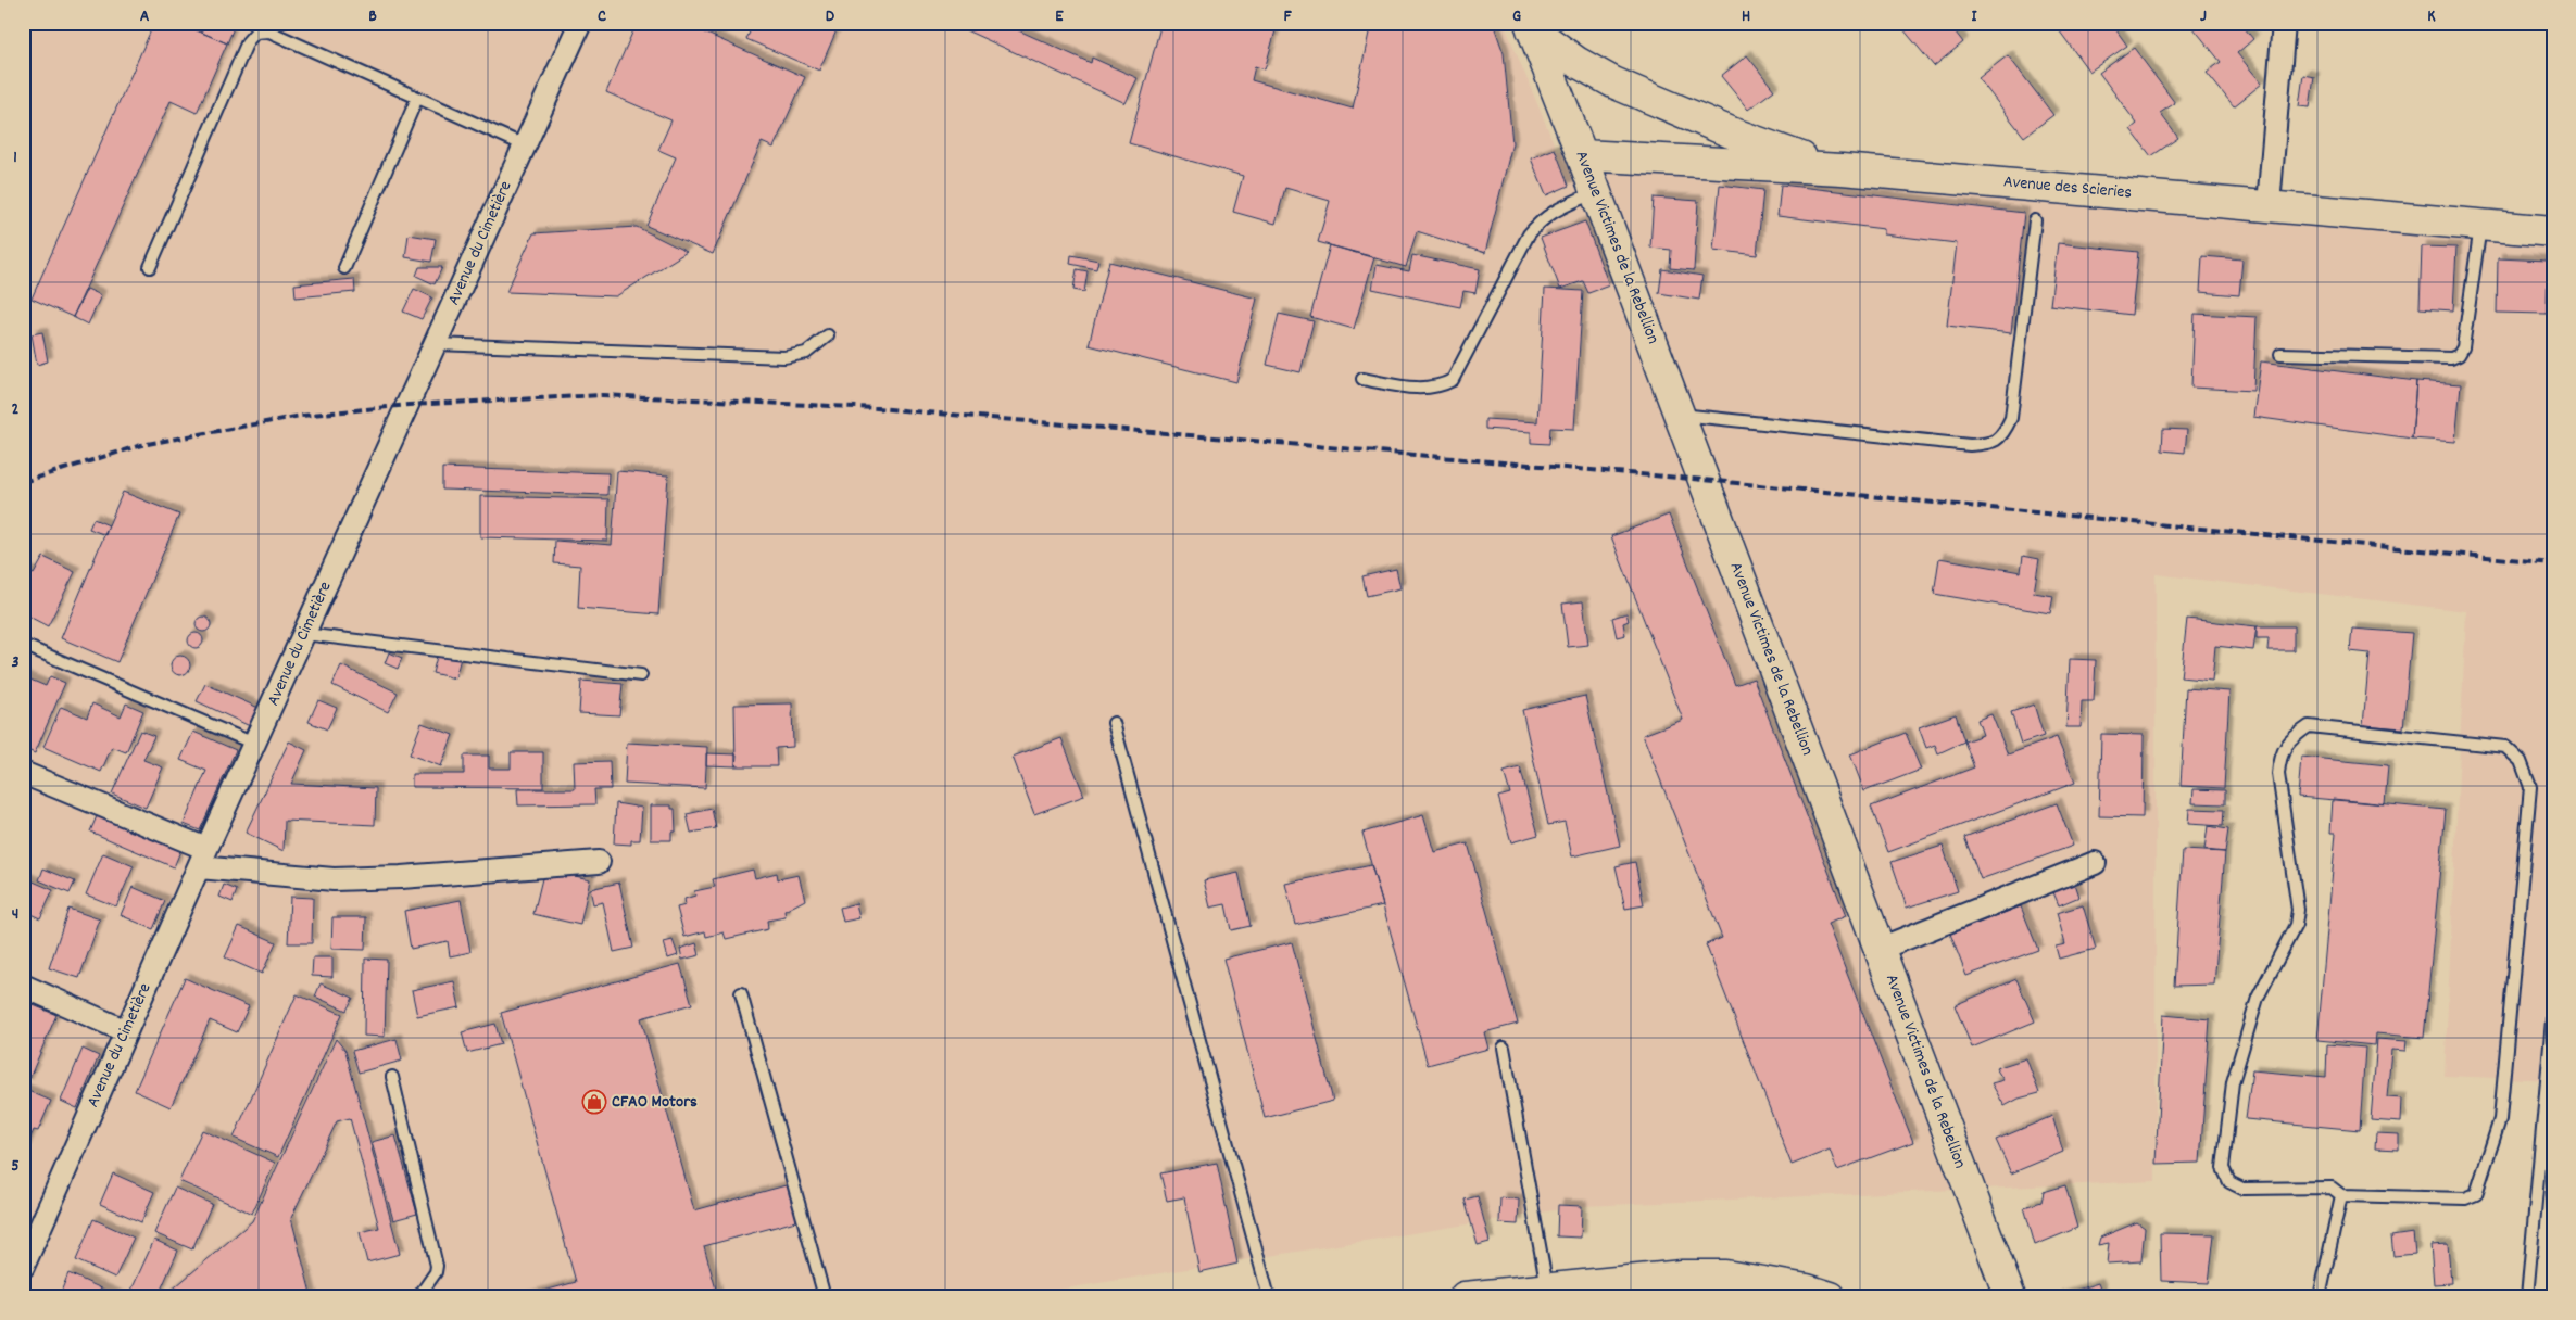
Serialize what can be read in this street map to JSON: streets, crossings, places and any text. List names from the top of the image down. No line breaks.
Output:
{"streets":{"street":["Avenue des Scieries","Avenue du Cimetière","Avenue Victimes de la Rebellion"]},"crossings":[["Avenue des Scieries","Avenue Victimes de la Rebellion"]],"places":{"shop":["CFAO Motors"]},"grid":{"columns":["A","B","C","D","E","F","G","H","I","J","K"],"rows":["1","2","3","4","5"]}}
